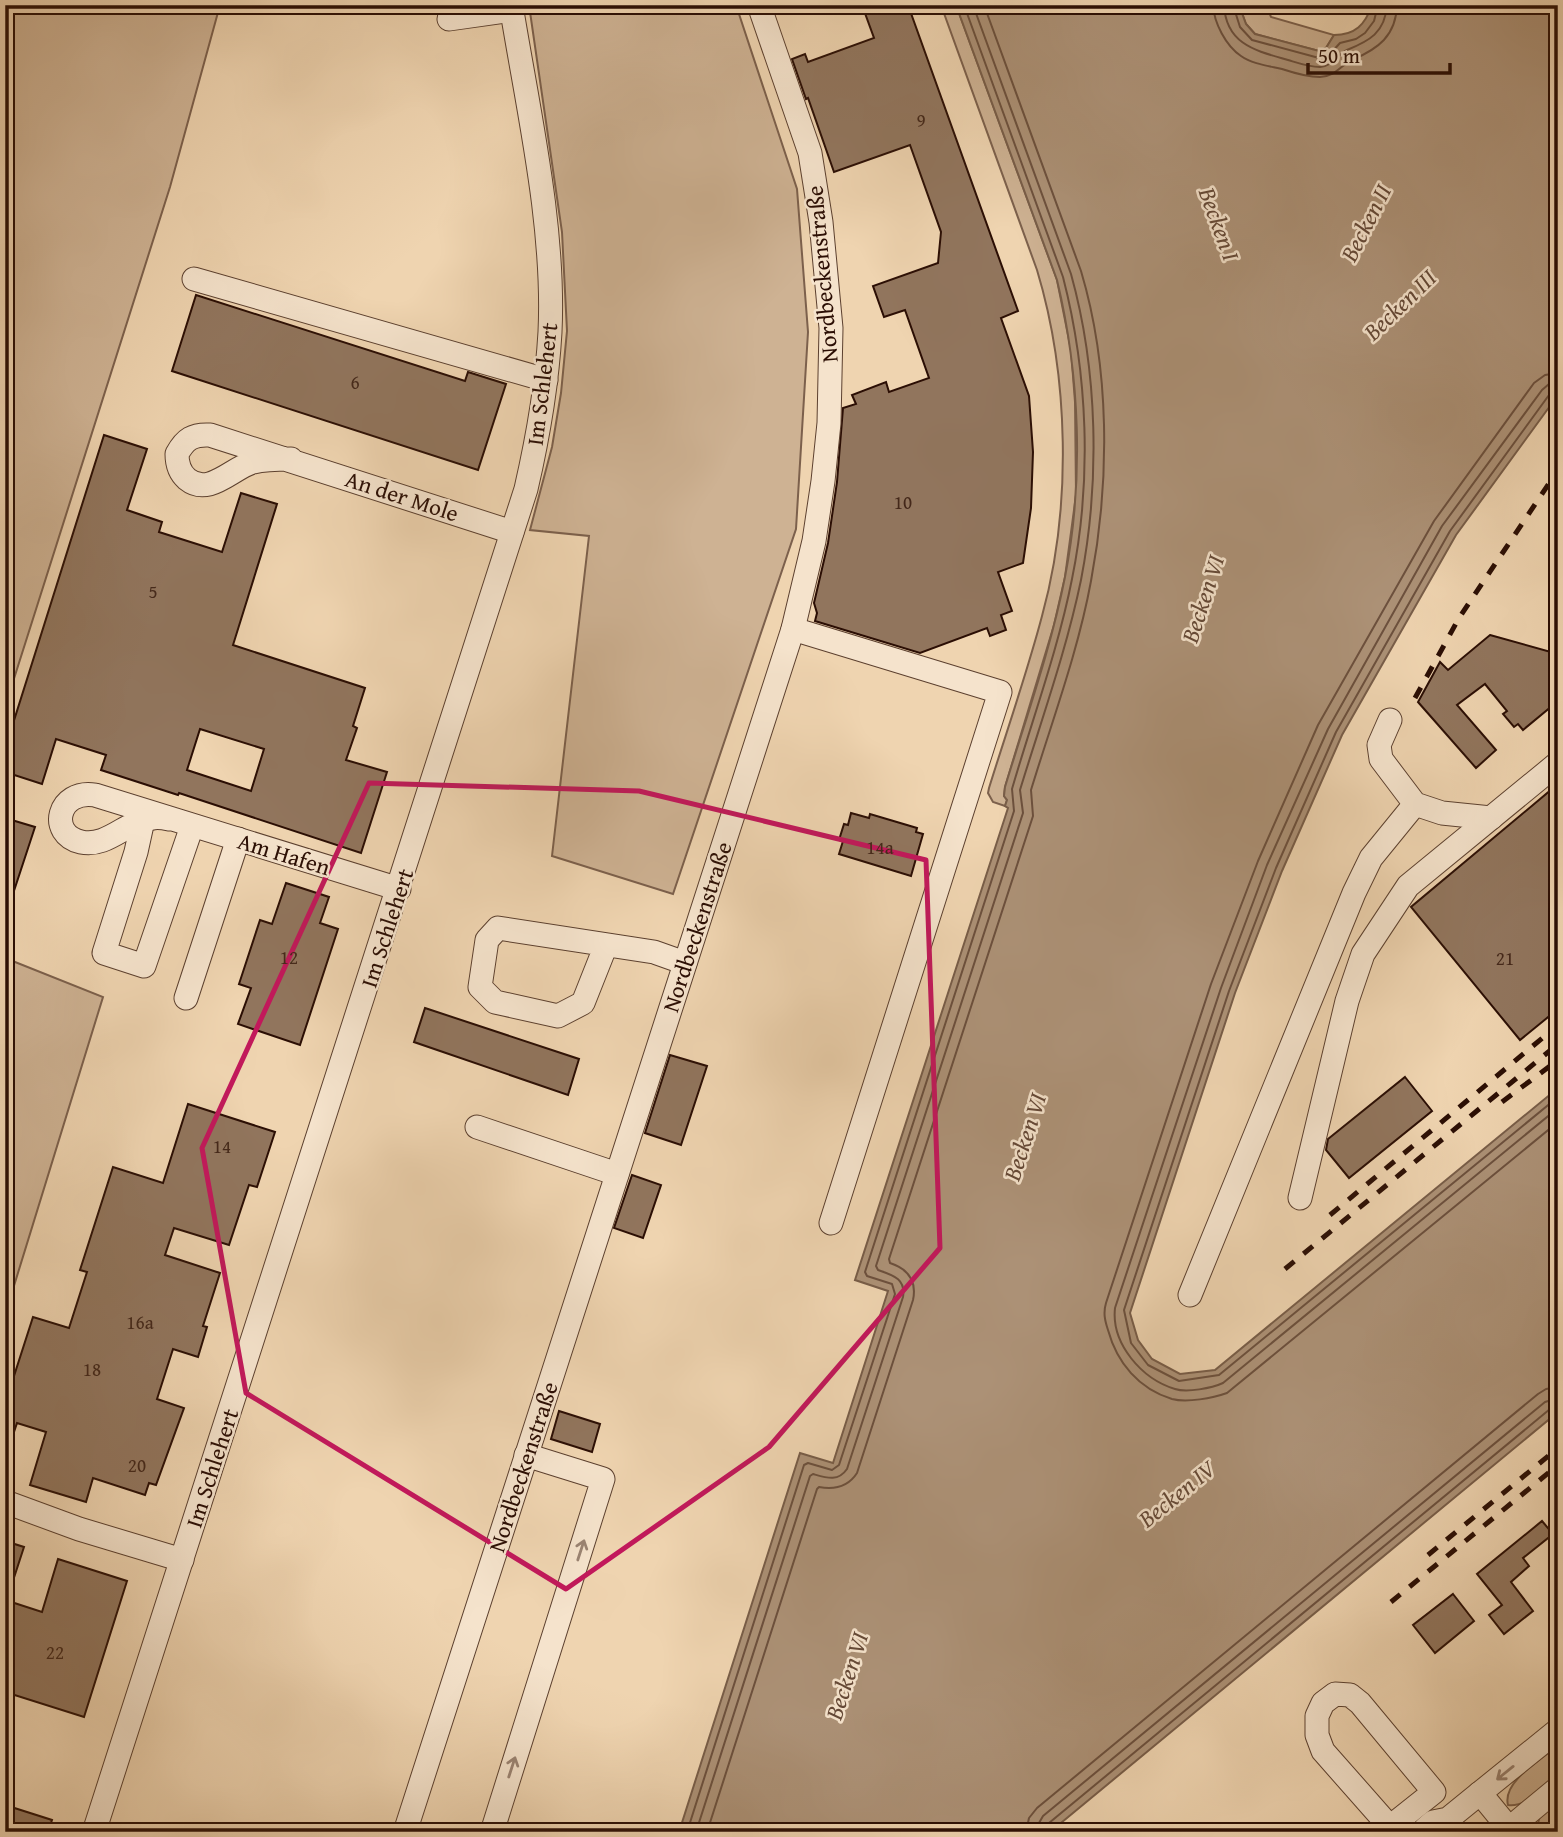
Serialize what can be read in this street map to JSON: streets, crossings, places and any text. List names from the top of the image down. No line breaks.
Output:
{"streets":{"street":["Nordbeckenstraße","Im Schlehert","An der Mole","Am Hafen"]},"crossings":[["Im Schlehert","An der Mole"],["Im Schlehert","Am Hafen"]],"water":["Becken II","Becken I","Becken III","Becken VI","Becken IV"],"house_numbers":["9","6","10","5","14a","12","21","14","16a","18","20","22"],"scale_bar":"50 m"}
